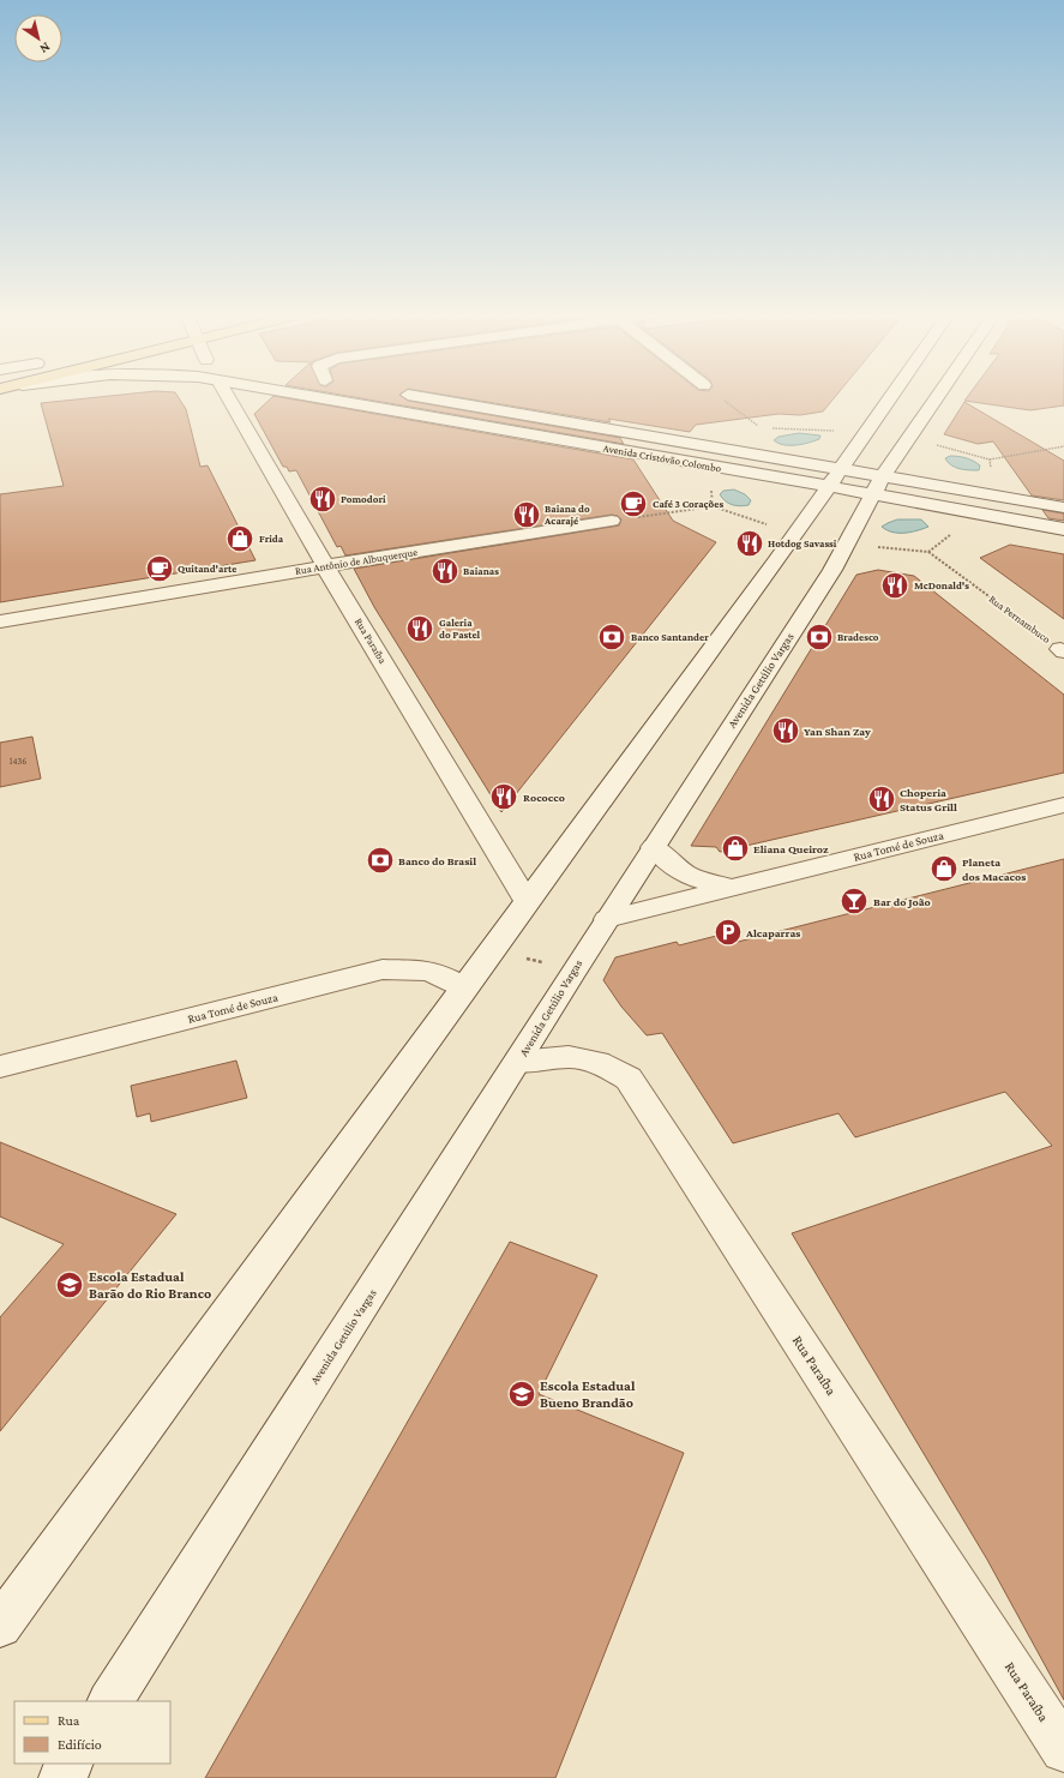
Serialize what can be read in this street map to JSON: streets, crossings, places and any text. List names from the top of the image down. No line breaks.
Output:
{"streets":{"main road":["Avenida Cristóvão Colombo","Rua Antônio de Albuquerque","Rua Paraíba","Avenida Getúlio Vargas","Rua Tomé de Souza"],"path":["Rua Pernambuco"]},"crossings":[["Avenida Cristóvão Colombo","Avenida Getúlio Vargas"],["Rua Antônio de Albuquerque","Rua Paraíba"],["Rua Paraíba","Avenida Getúlio Vargas"],["Avenida Getúlio Vargas","Rua Tomé de Souza"]],"places":{"restaurant":["Pomodori","Baiana do Acarajé","Hotdog Savassi","Baianas","McDonald's","Galeria do Pastel","Yan Shan Zay","Rococco","Choperia Status Grill"],"cafe":["Café 3 Corações","Quitand'arte"],"shop":["Frida","Eliana Queiroz","Planeta dos Macacos"],"bank":["Banco Santander","Bradesco","Banco do Brasil"],"bar":["Bar do João"],"parking":["Alcaparras"],"school or university":["Escola Estadual Barão do Rio Branco","Escola Estadual Bueno Brandão"]},"house_numbers":["1436"],"legend":["Rua","Edifício"],"north":"bottom right"}
